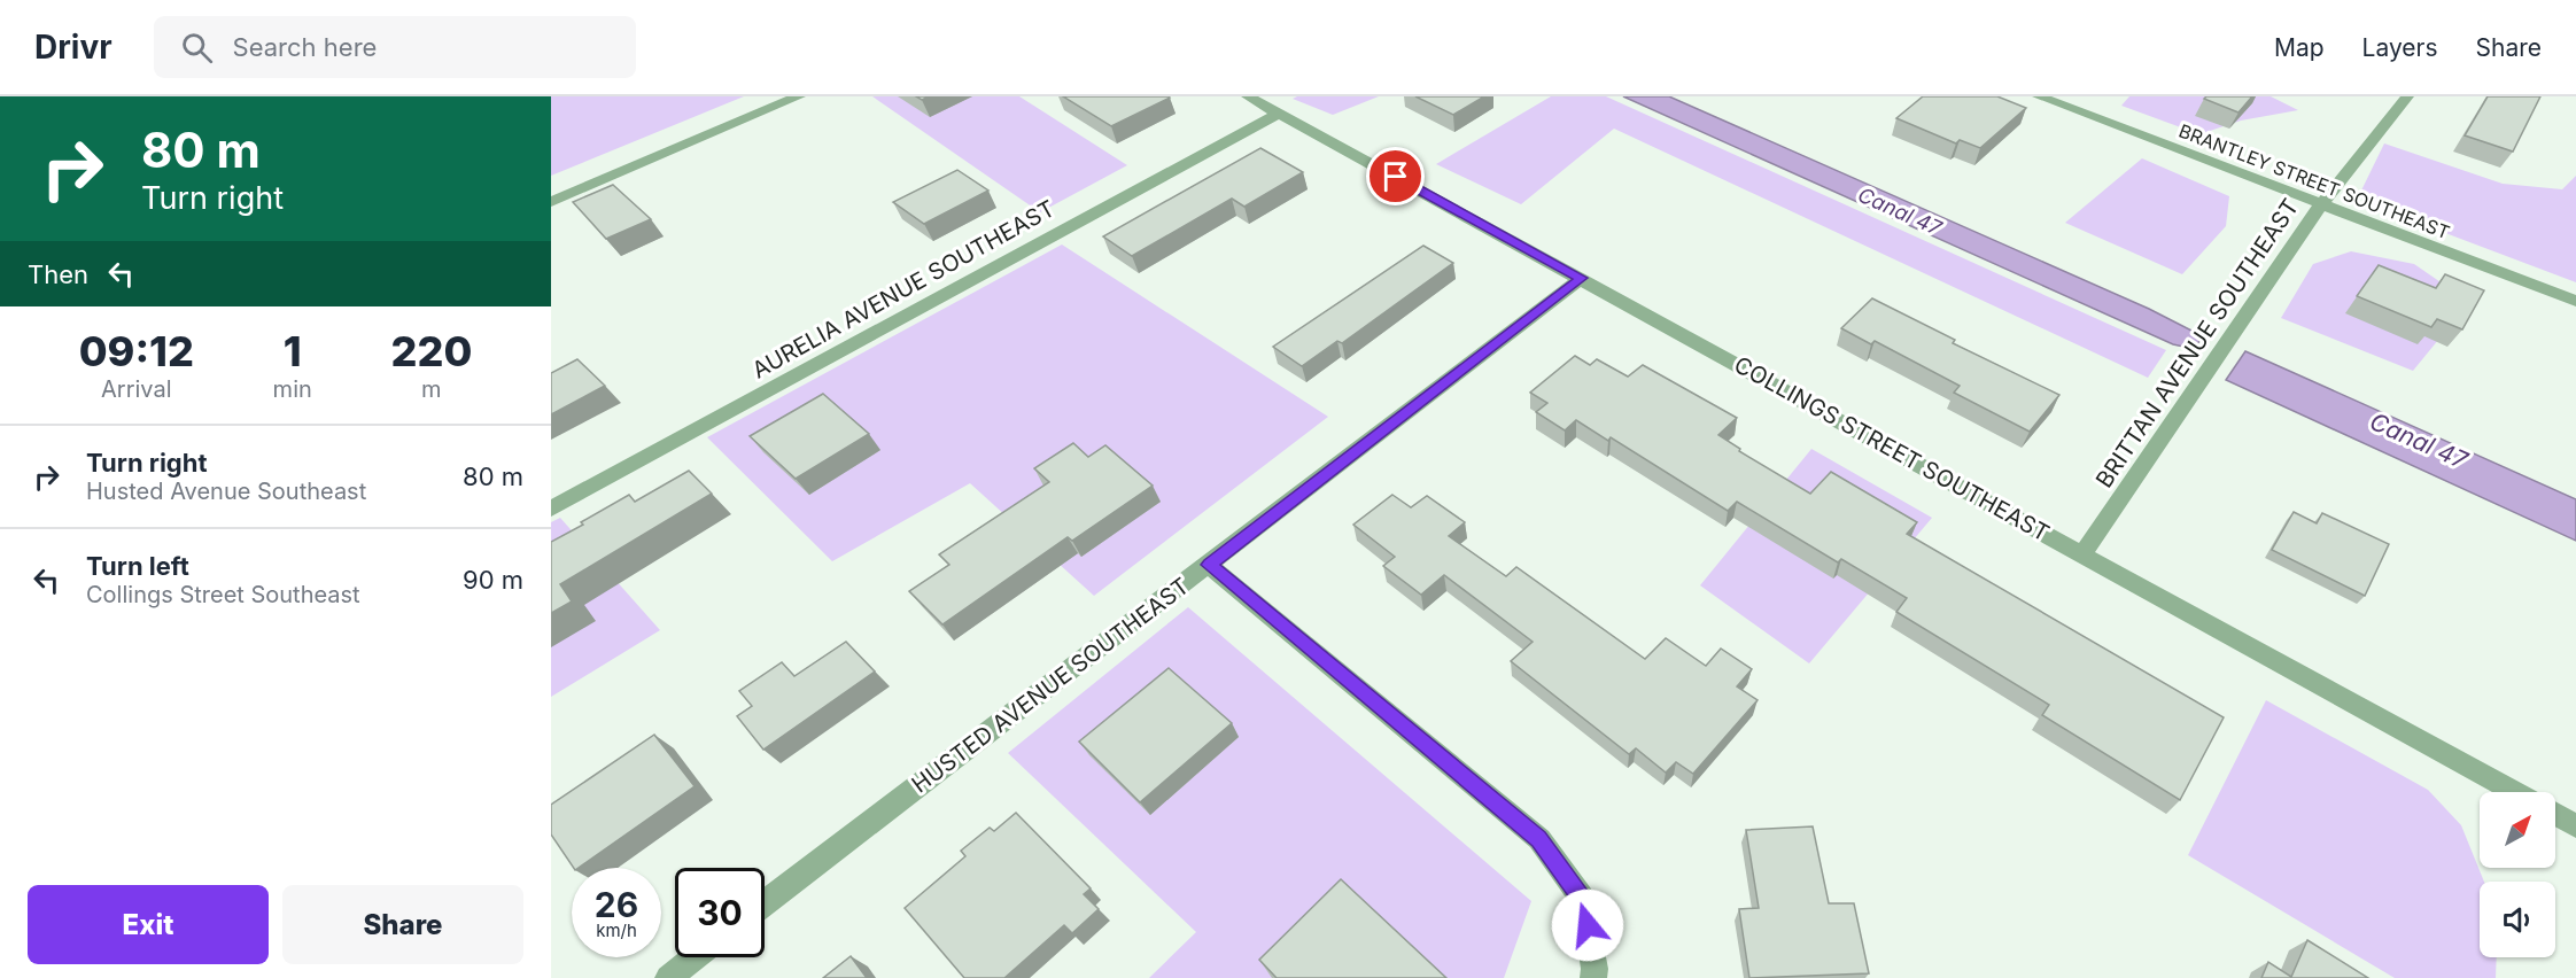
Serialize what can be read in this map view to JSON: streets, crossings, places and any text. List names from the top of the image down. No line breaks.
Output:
{"streets":{"street":["BRANTLEY STREET SOUTHEAST","AURELIA AVENUE SOUTHEAST","BRITTAN AVENUE SOUTHEAST","COLLINGS STREET SOUTHEAST","HUSTED AVENUE SOUTHEAST"]},"crossings":[["BRANTLEY STREET SOUTHEAST","BRITTAN AVENUE SOUTHEAST"],["AURELIA AVENUE SOUTHEAST","COLLINGS STREET SOUTHEAST"],["BRITTAN AVENUE SOUTHEAST","COLLINGS STREET SOUTHEAST"],["COLLINGS STREET SOUTHEAST","HUSTED AVENUE SOUTHEAST"]],"water":["Canal 47"],"north":"top right","page":{"header":"Drivr","search":"Search here","nav":["Map","Layers","Share"],"turn":["80 m","Turn right"],"then":"Then","eta":["09:12","Arrival","1","min","220","m"],"list":[{"name":"Turn right","note":"Husted Avenue Southeast","value":"80 m"},{"name":"Turn left","note":"Collings Street Southeast","value":"90 m"}],"speed":"26 km/h","limit":"30","buttons":["Exit","Share"]}}
